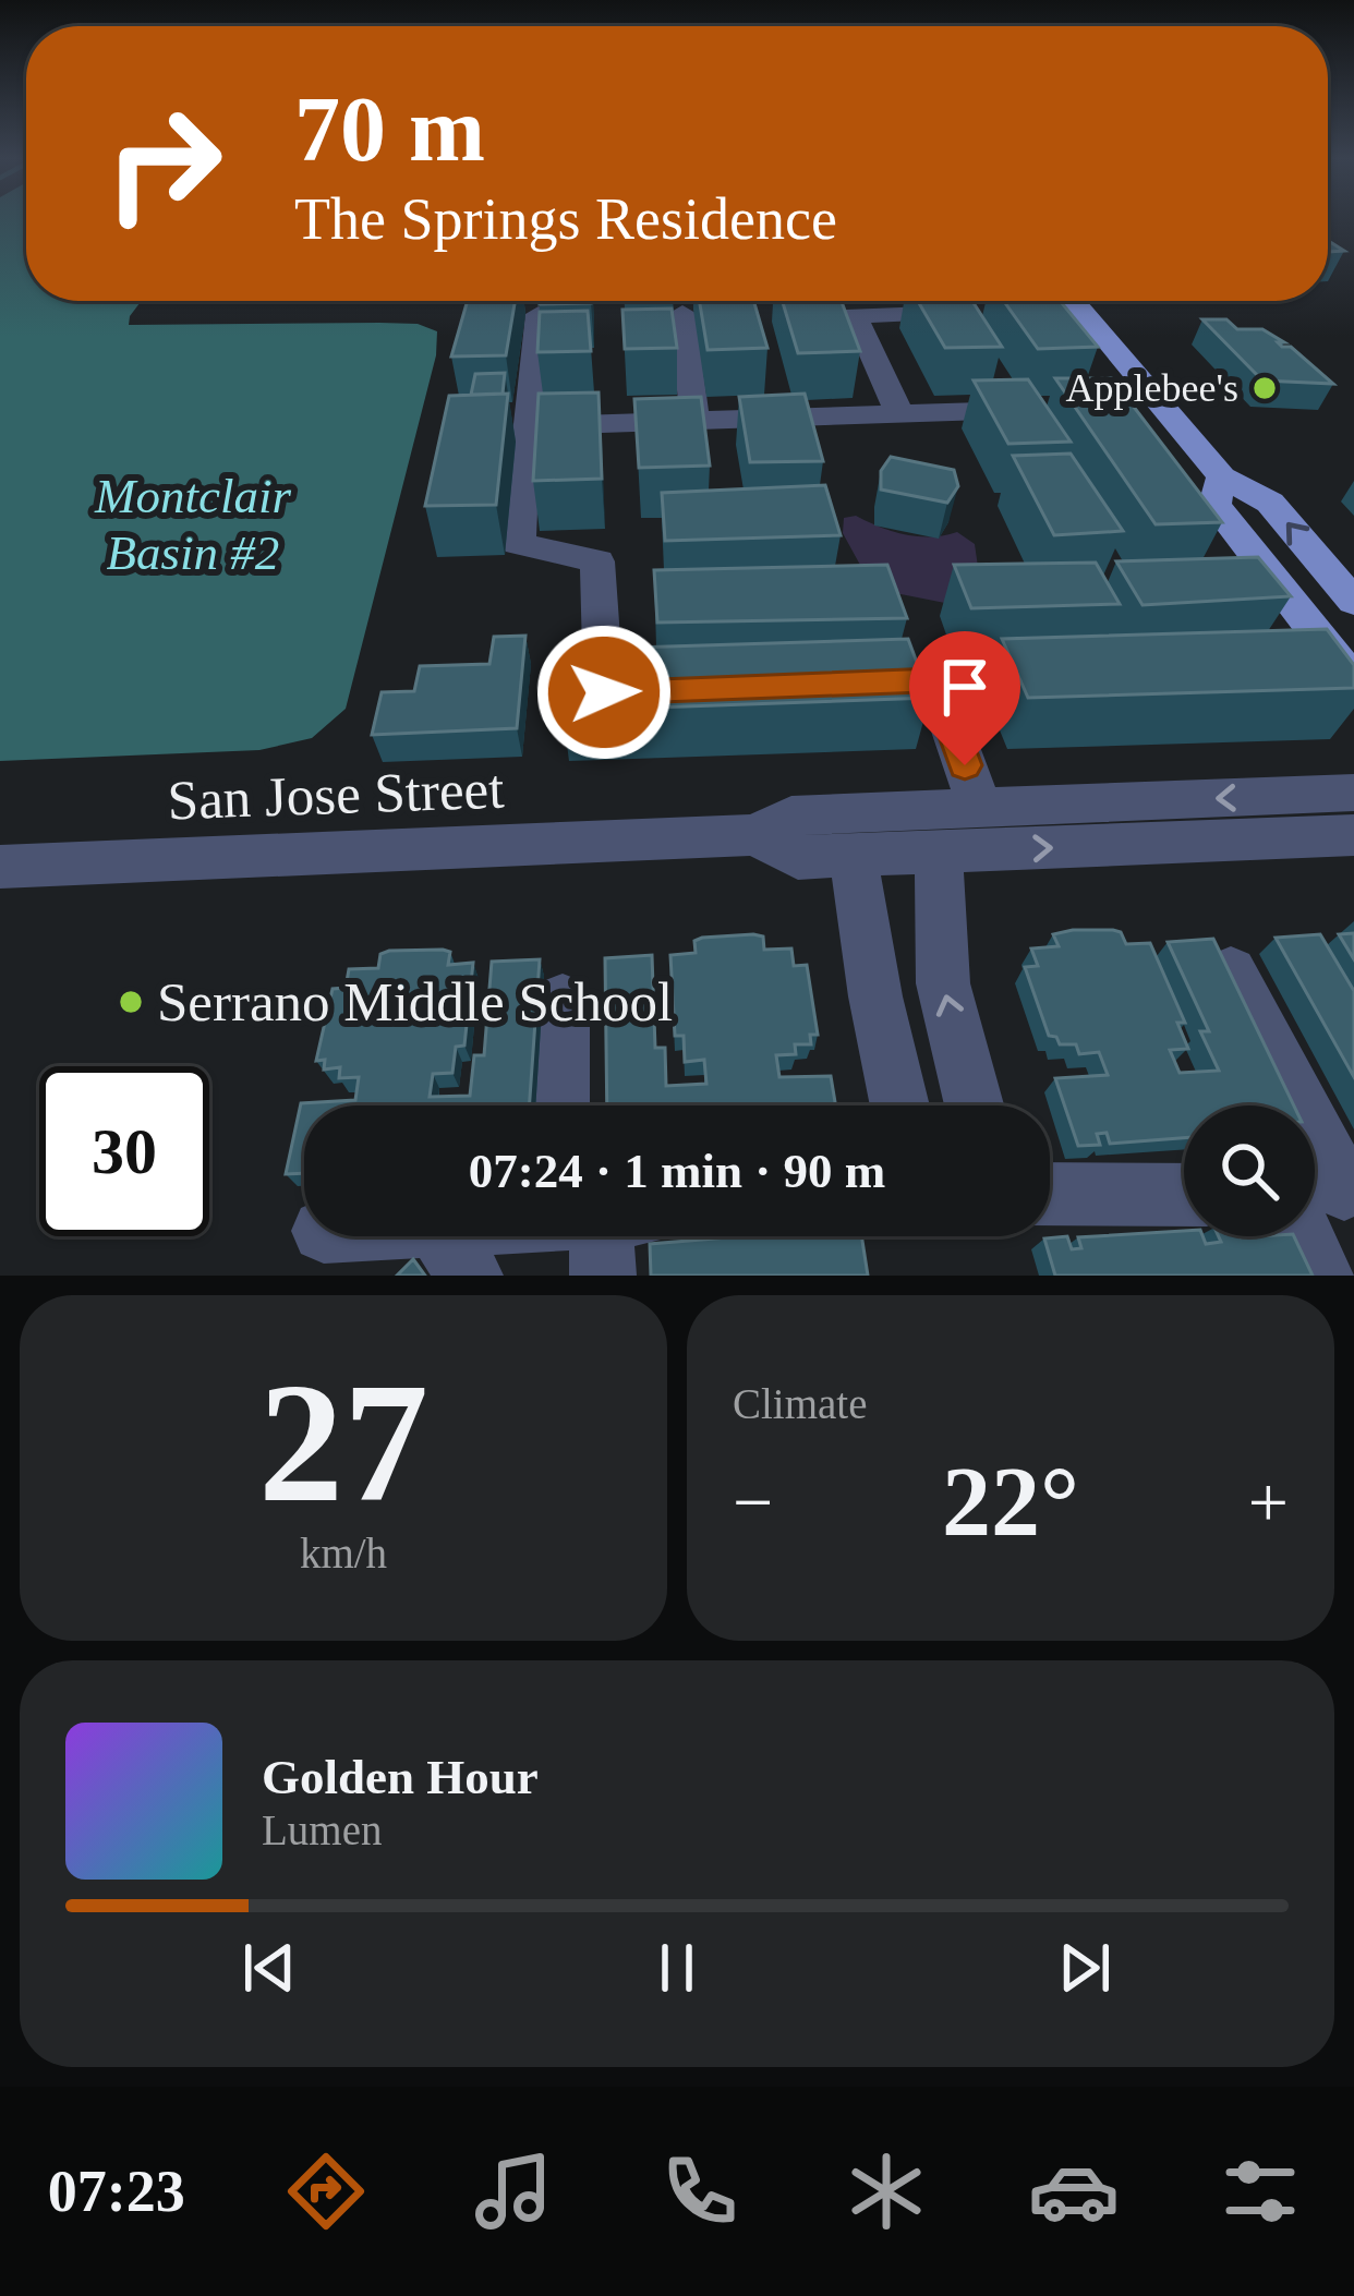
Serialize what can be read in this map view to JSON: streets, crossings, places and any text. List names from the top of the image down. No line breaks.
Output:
{"streets":{"street":["San Jose Street"]},"water":["Montclair Basin #2"],"places":["Applebee's","Serrano Middle School"],"page":{"turn":["70 m","The Springs Residence"],"limit":"30","trip":"07:24 · 1 min · 90 m","tile":[["27","km/h"],"Climate"],"heat":["−","22°","+"],"song":["Golden Hour","Lumen"],"tabs":"07:23"}}
